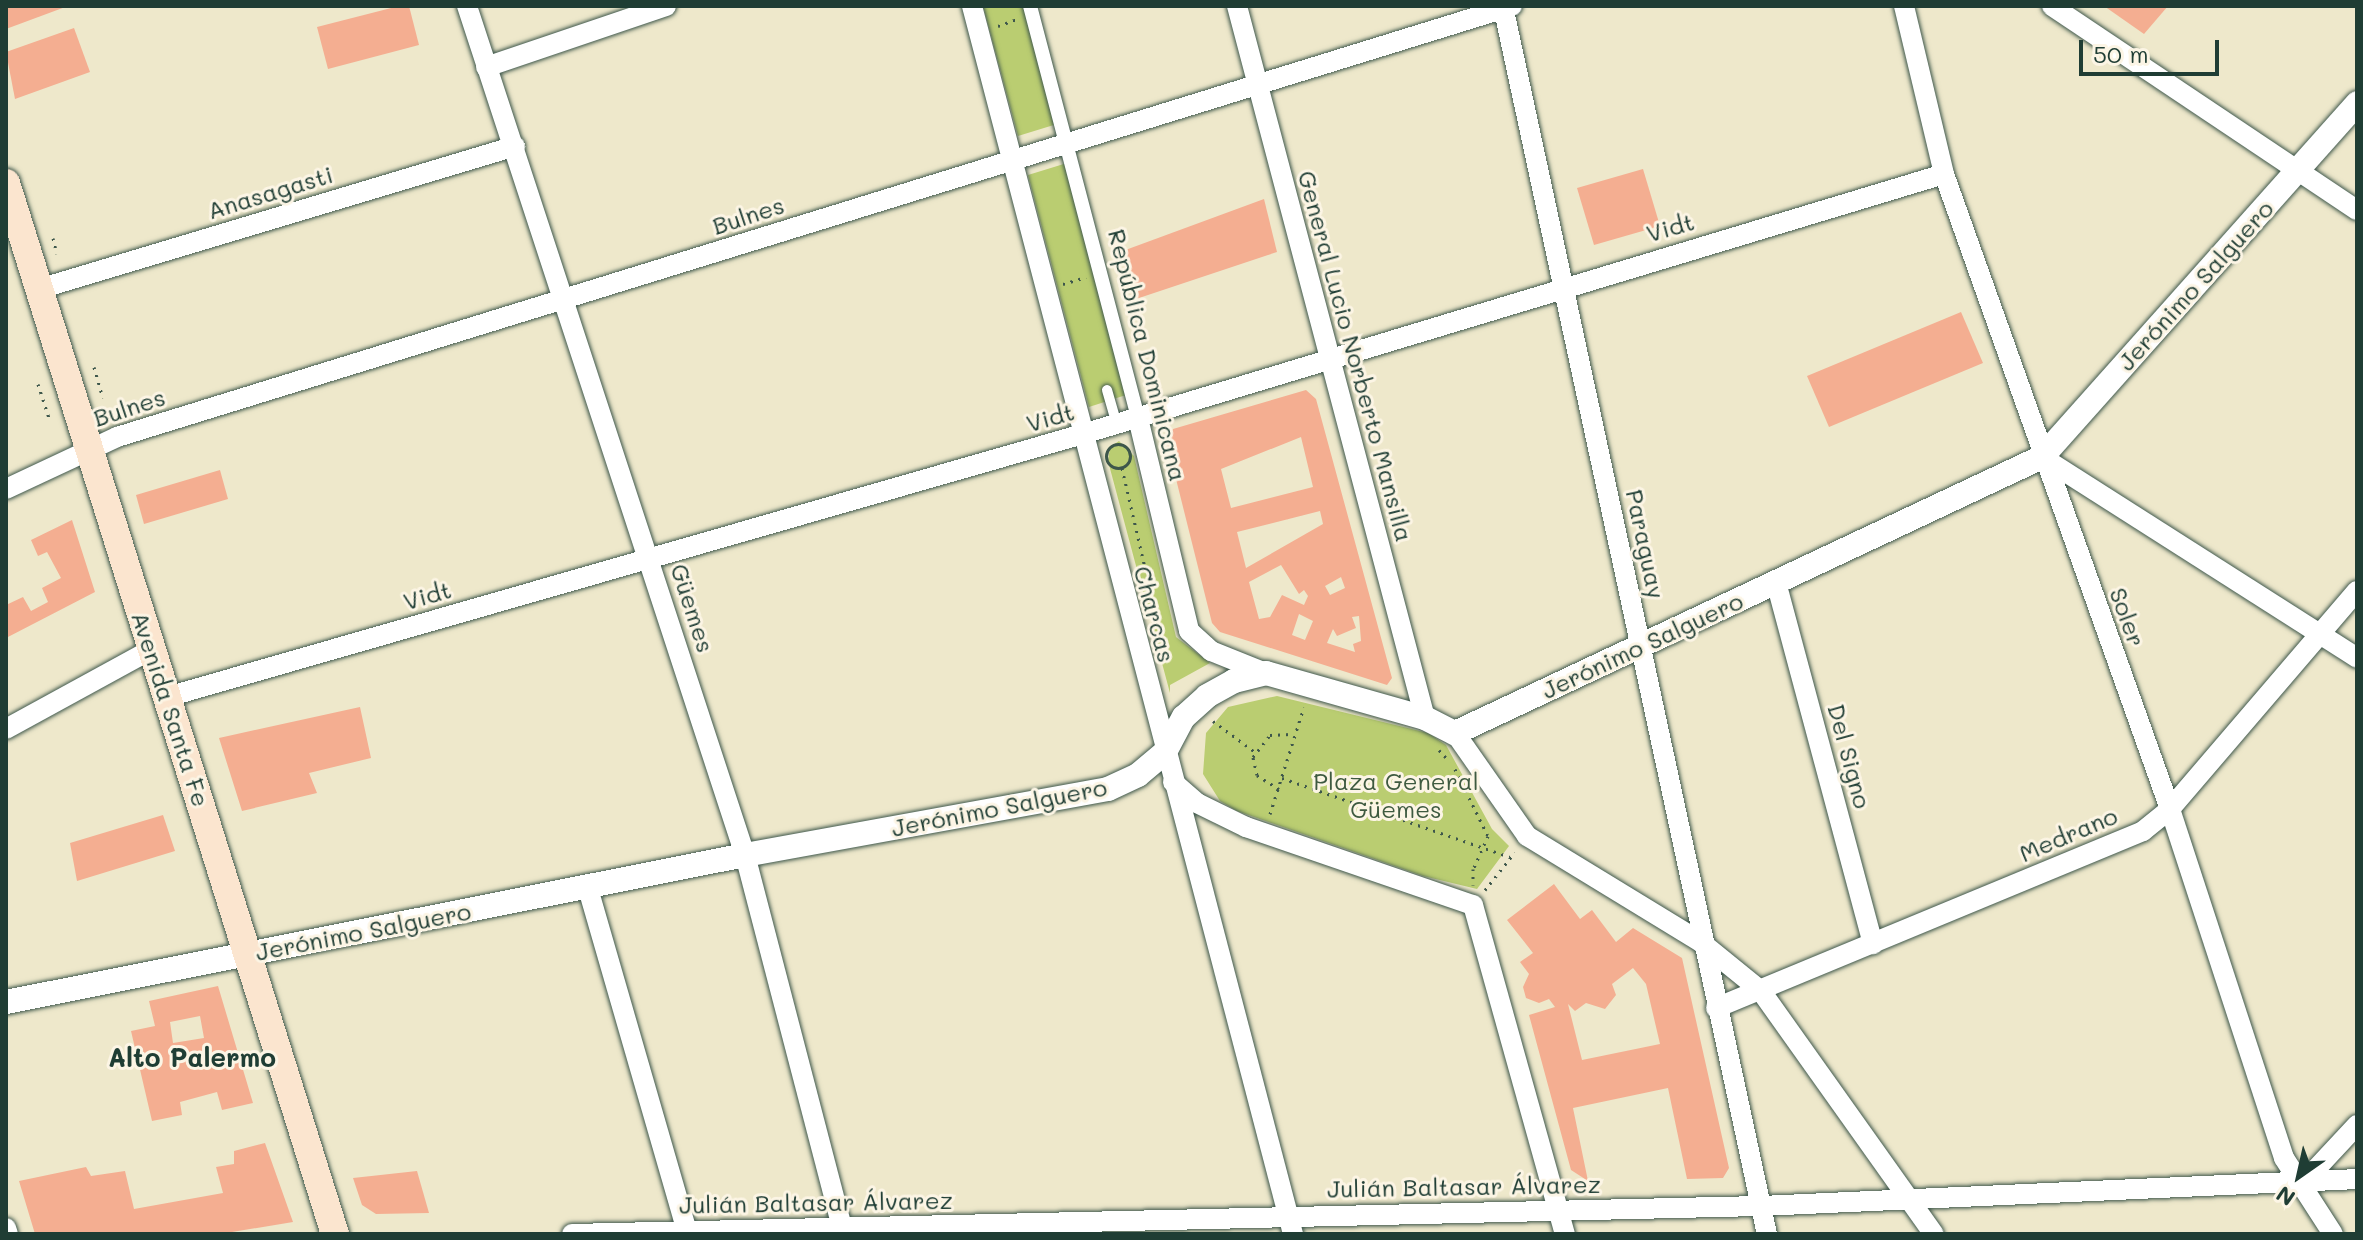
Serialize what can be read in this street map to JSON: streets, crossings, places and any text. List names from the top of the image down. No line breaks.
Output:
{"streets":{"main road":["Avenida Santa Fe"],"street":["Anasagasti","Bulnes","Vidt","Jerónimo Salguero","República Dominicana","General Lucio Norberto Mansilla","Paraguay","Güemes","Charcas","Soler","Del Signo","Medrano","Julián Baltasar Álvarez"]},"crossings":[["Anasagasti","Güemes"],["Anasagasti","Avenida Santa Fe"],["Bulnes","República Dominicana"],["Bulnes","General Lucio Norberto Mansilla"],["Bulnes","Paraguay"],["Bulnes","Güemes"],["Bulnes","Charcas"],["Bulnes","Avenida Santa Fe"],["Vidt","República Dominicana"],["Vidt","General Lucio Norberto Mansilla"],["Vidt","Paraguay"],["Vidt","Güemes"],["Vidt","Charcas"],["Vidt","Soler"],["Vidt","Avenida Santa Fe"],["Jerónimo Salguero","Paraguay"],["Jerónimo Salguero","Güemes"],["Jerónimo Salguero","Charcas"],["Jerónimo Salguero","Soler"],["Jerónimo Salguero","Avenida Santa Fe"],["Jerónimo Salguero","Del Signo"],["Paraguay","Medrano"],["Paraguay","Julián Baltasar Álvarez"],["Güemes","Julián Baltasar Álvarez"],["Charcas","Julián Baltasar Álvarez"],["Soler","Medrano"],["Soler","Julián Baltasar Álvarez"],["Del Signo","Medrano"]],"districts":["Alto Palermo"],"parks":["Plaza General Güemes"],"scale_bar":"50 m","north":"bottom left"}
